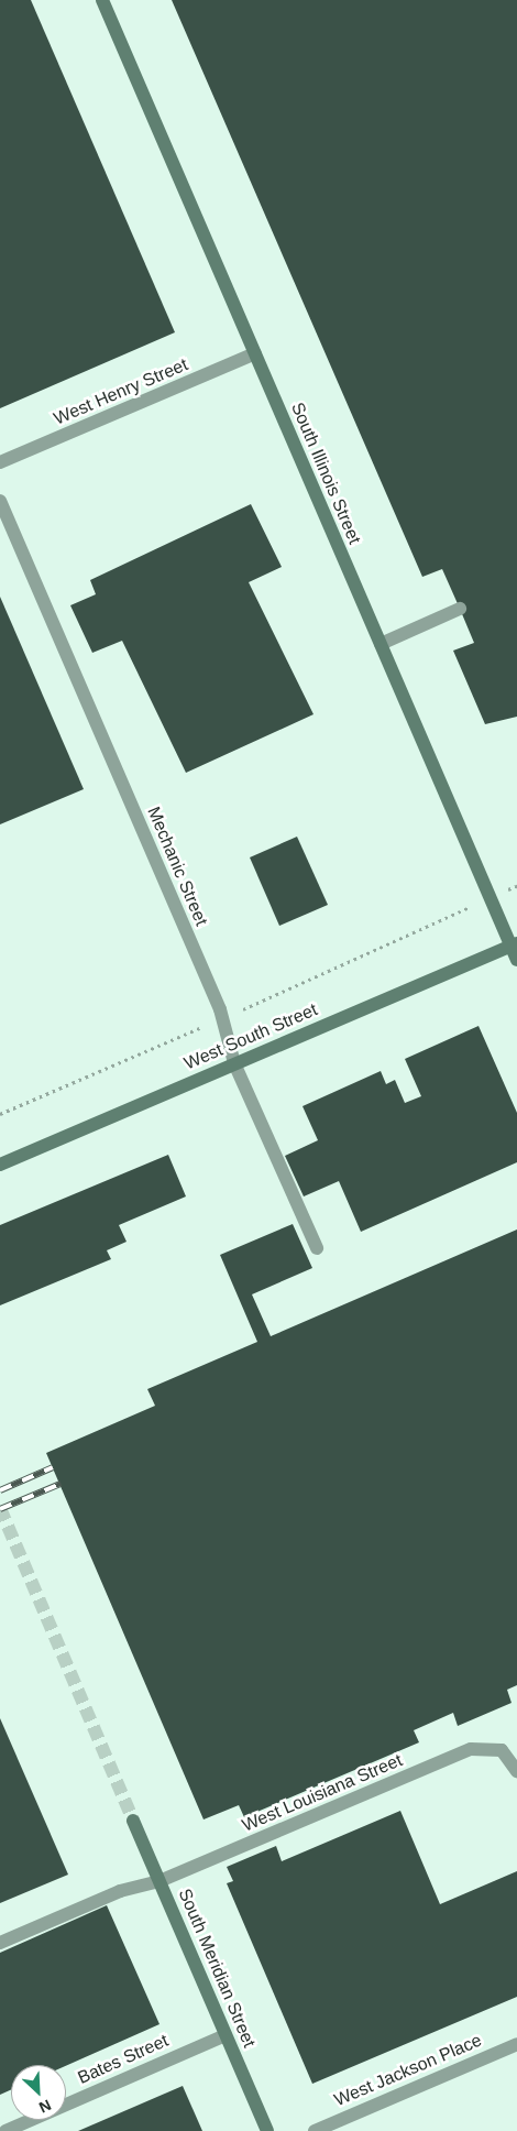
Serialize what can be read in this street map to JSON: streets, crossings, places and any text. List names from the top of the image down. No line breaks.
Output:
{"streets":{"main road":["South Illinois Street","West South Street","South Meridian Street"],"street":["West Henry Street","Mechanic Street","West Louisiana Street","Bates Street","West Jackson Place"]},"crossings":[["West Henry Street","South Illinois Street"],["South Illinois Street","West South Street"],["Mechanic Street","West South Street"],["West Louisiana Street","South Meridian Street"],["South Meridian Street","Bates Street"]],"north":"bottom right"}
